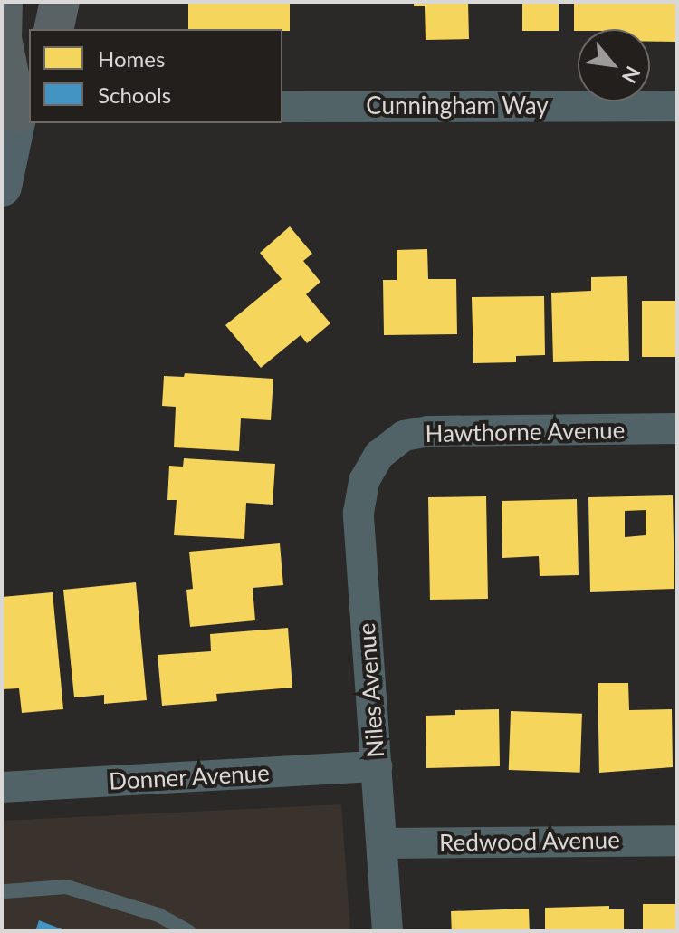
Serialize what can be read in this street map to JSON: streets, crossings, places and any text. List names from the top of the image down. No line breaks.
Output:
{"streets":{"street":["Cunningham Way","Hawthorne Avenue","Niles Avenue","Donner Avenue","Redwood Avenue"]},"crossings":[["Hawthorne Avenue","Niles Avenue"],["Niles Avenue","Donner Avenue"],["Niles Avenue","Redwood Avenue"]],"legend":["Homes","Schools"],"north":"bottom right"}
